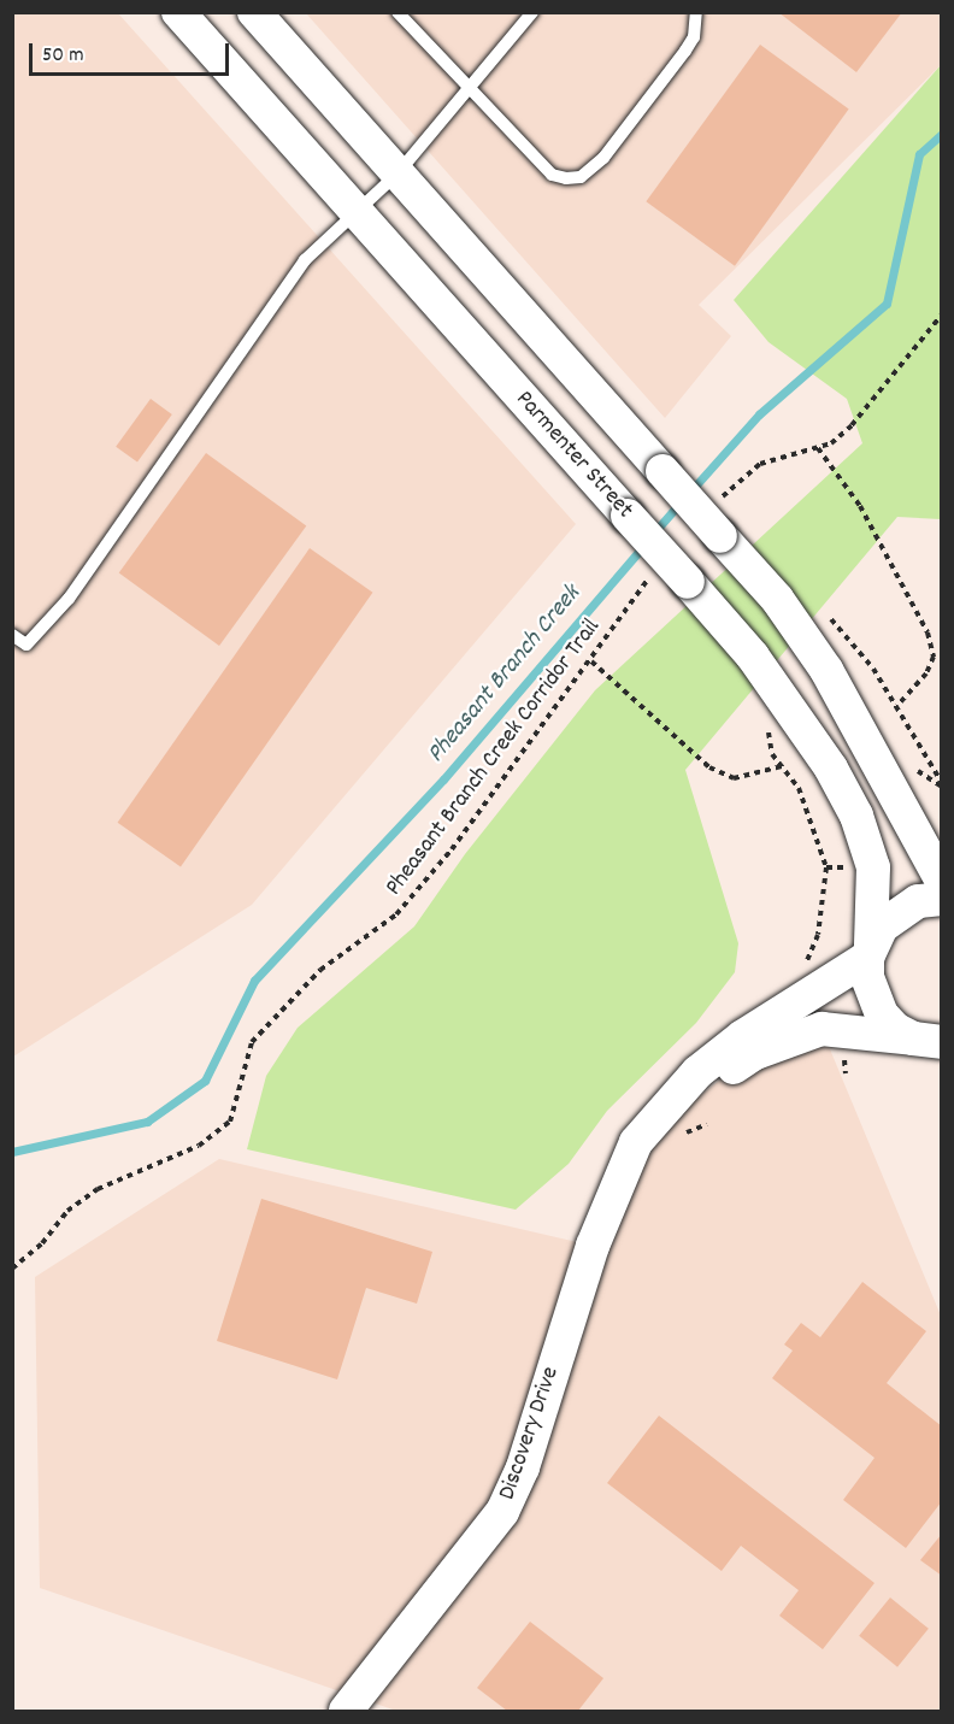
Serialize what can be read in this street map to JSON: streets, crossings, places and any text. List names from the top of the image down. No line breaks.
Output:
{"streets":{"street":["Parmenter Street","Discovery Drive"],"path":["Pheasant Branch Creek Corridor Trail"]},"crossings":[["Parmenter Street","Discovery Drive"]],"water":["Pheasant Branch Creek"],"scale_bar":"50 m"}
